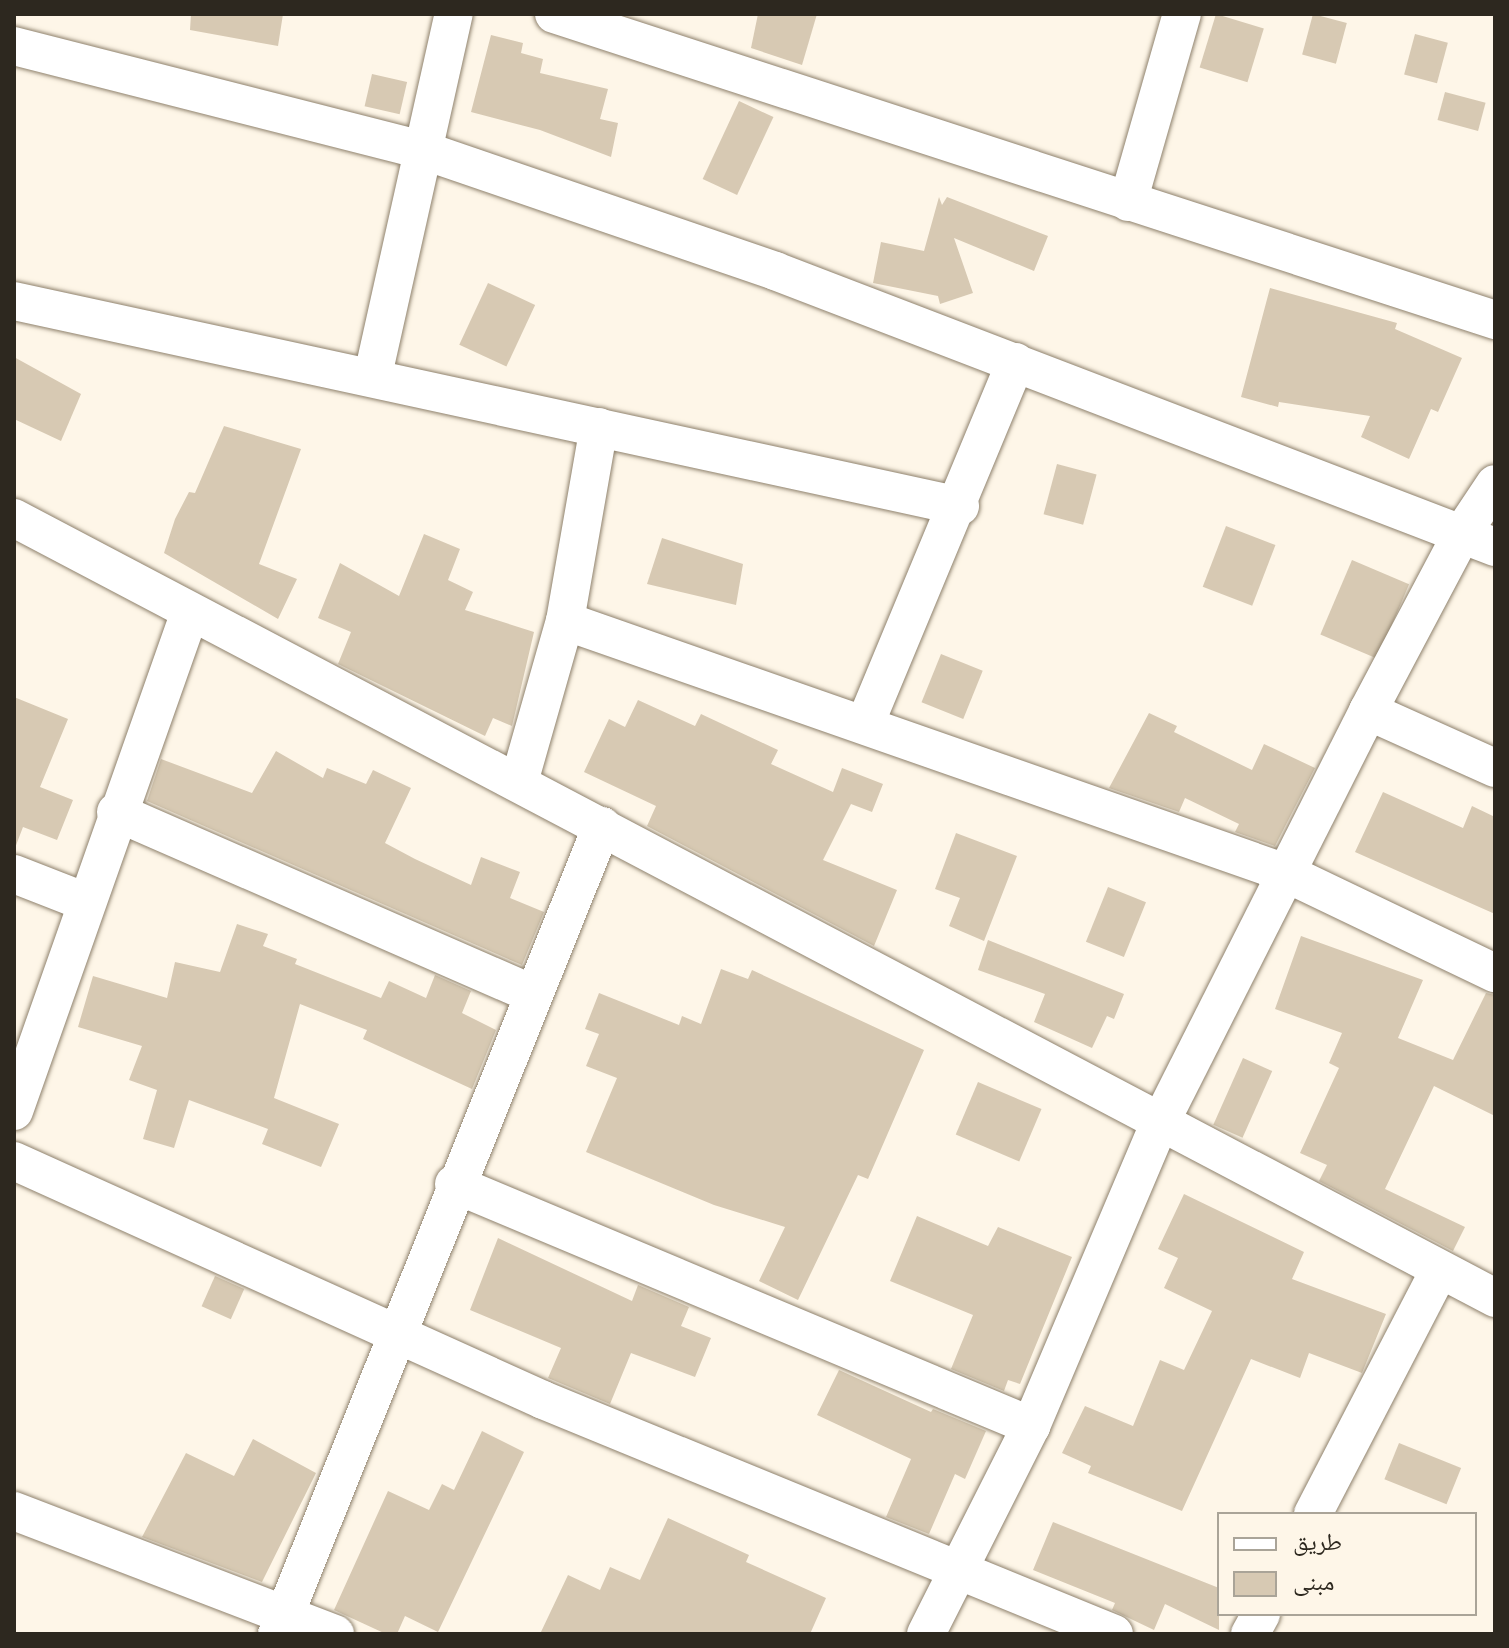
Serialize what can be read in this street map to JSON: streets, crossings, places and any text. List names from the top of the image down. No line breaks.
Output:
{"legend":["طريق","مبنى"]}
